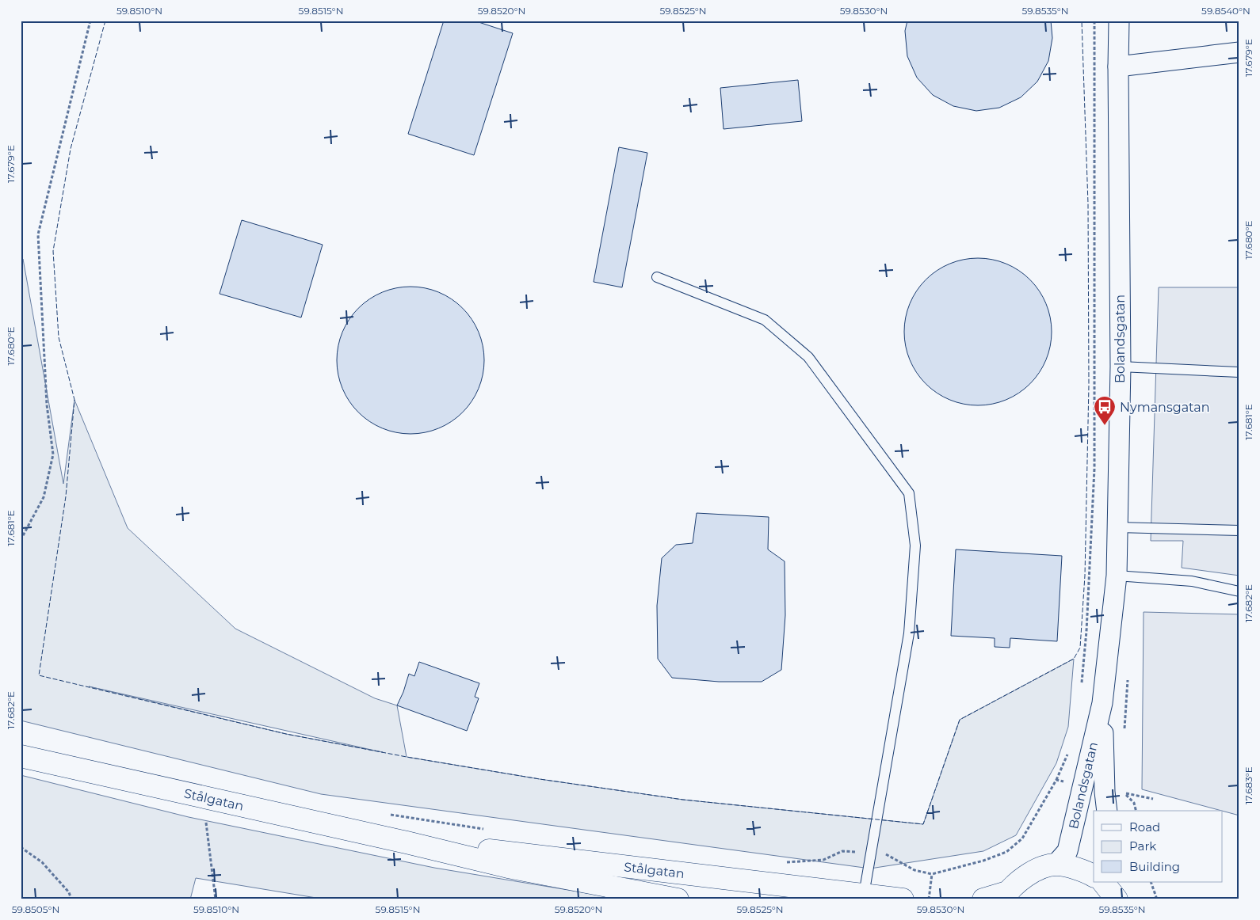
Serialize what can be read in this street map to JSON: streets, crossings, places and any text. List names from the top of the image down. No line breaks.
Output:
{"streets":{"main road":["Stålgatan"],"street":["Bolandsgatan"]},"places":{"bus stop":["Nymansgatan"]},"legend":["Road","Park","Building"],"coordinates":["59.8510°N","59.8515°N","59.8520°N","59.8525°N","59.8530°N","59.8535°N","59.8540°N","17.679°E","17.680°E","17.681°E","17.682°E","17.683°E","59.8505°N"]}
